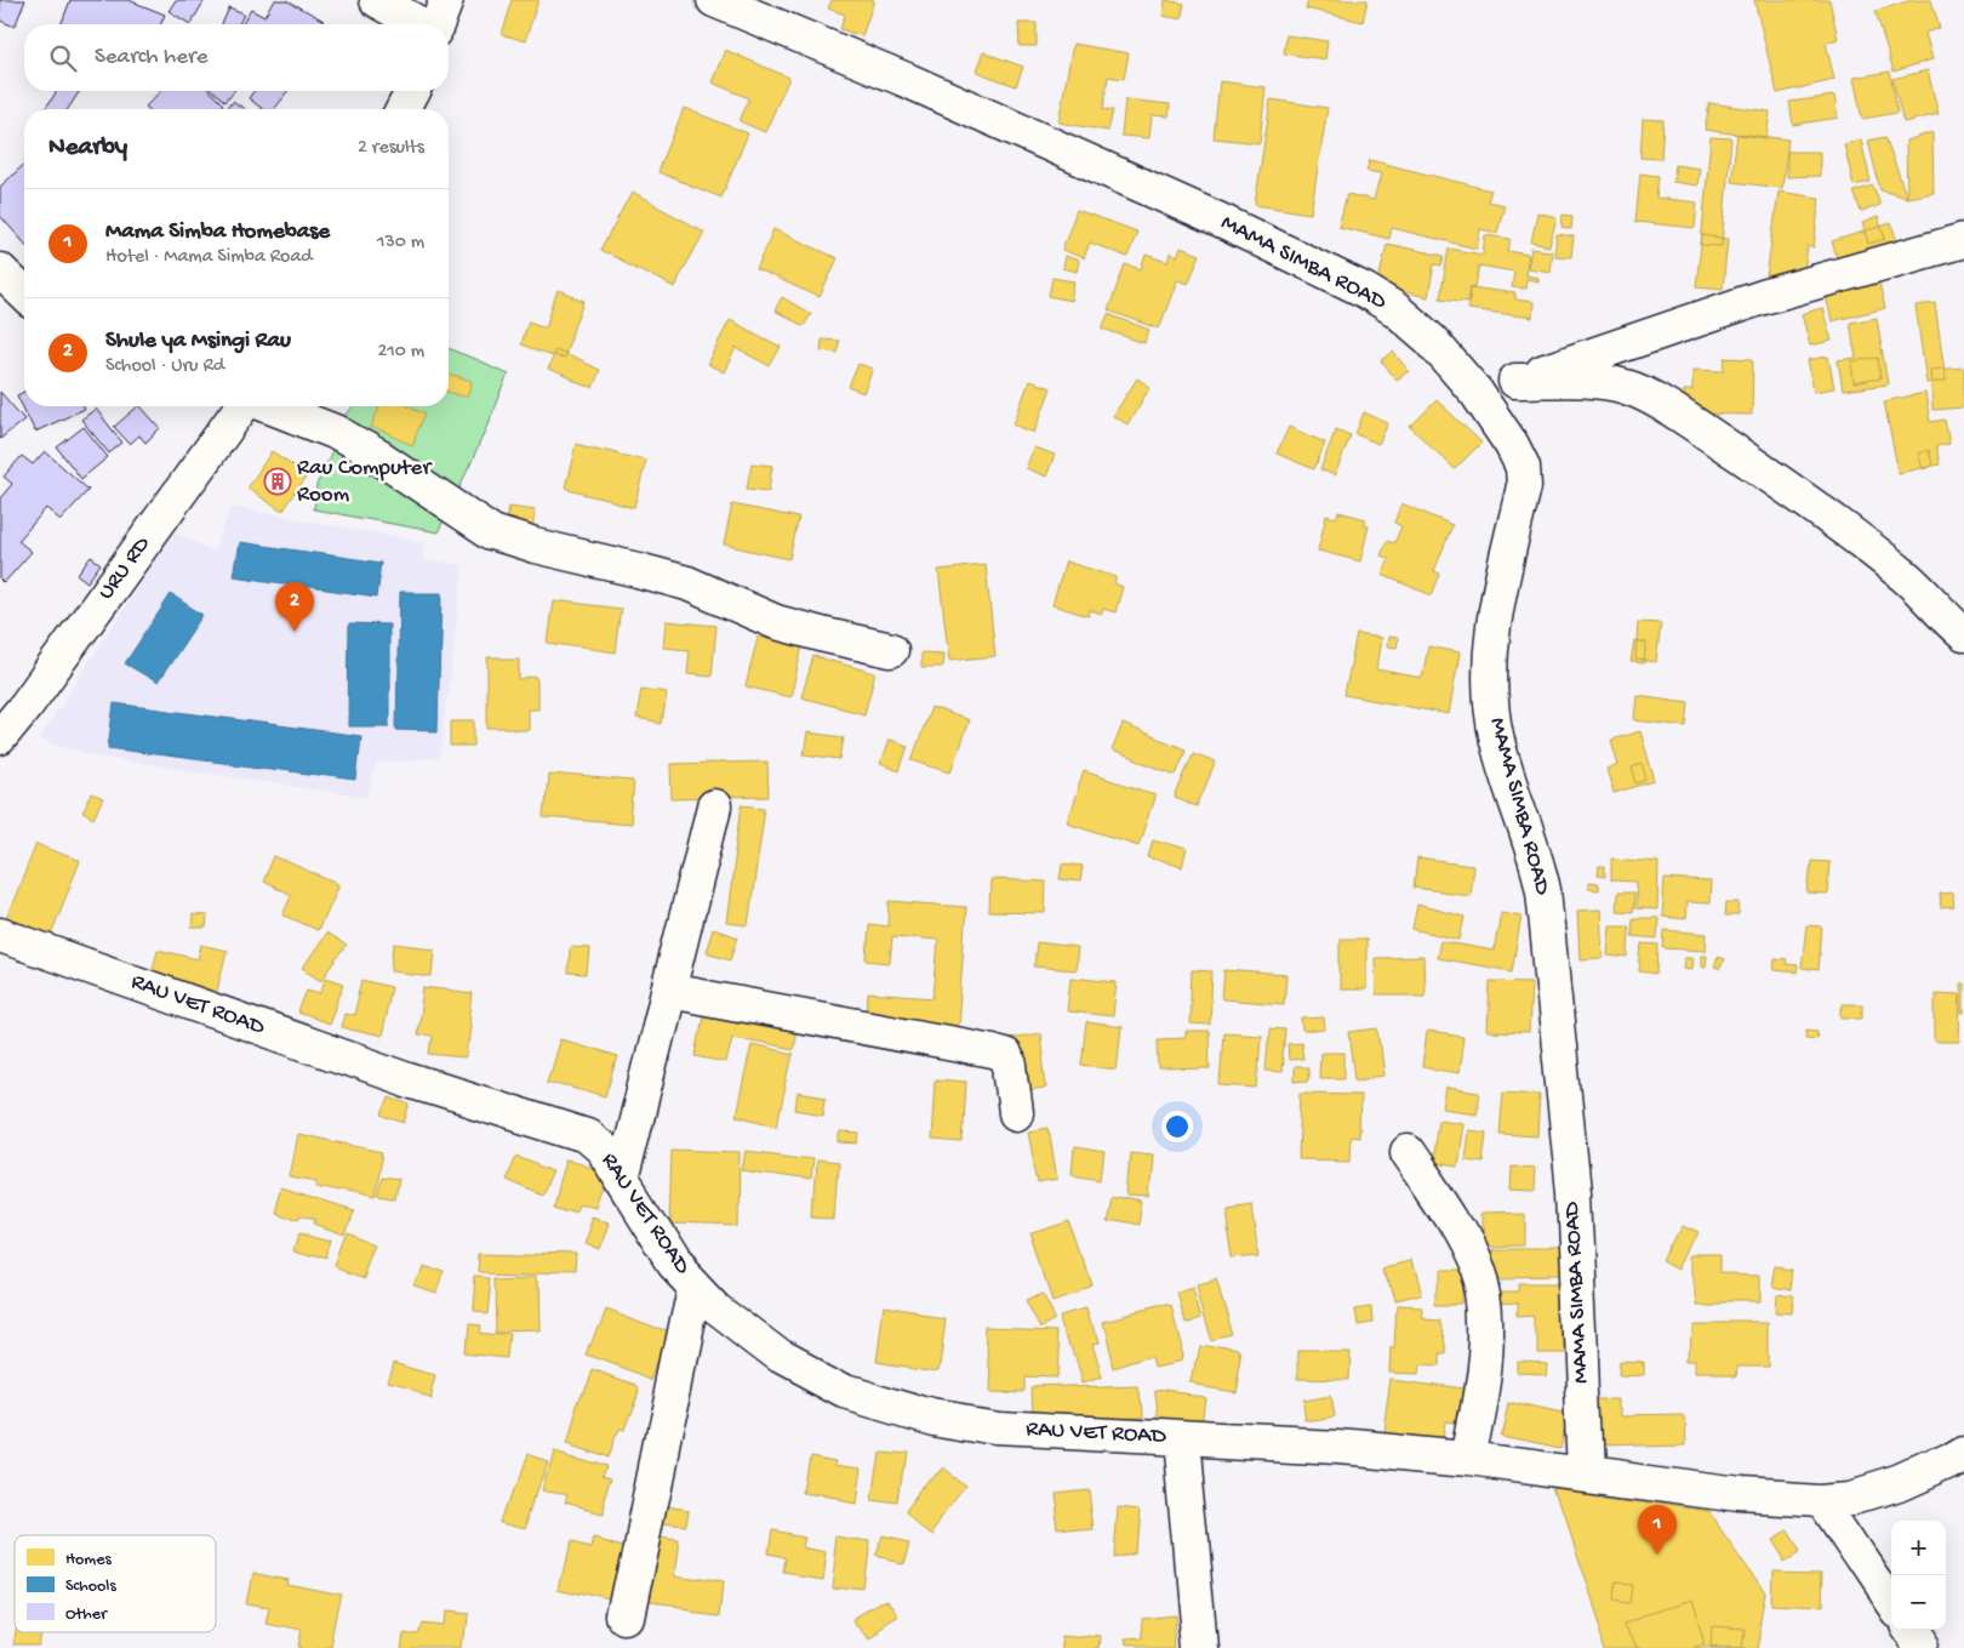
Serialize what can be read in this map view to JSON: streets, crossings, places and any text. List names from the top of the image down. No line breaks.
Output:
{"streets":{"street":["MAMA SIMBA ROAD","URU RD","RAU VET ROAD"]},"places":{"building":["Rau Computer Room"]},"legend":["Homes","Schools","Other"],"page":{"search":"Search here","heading":["Nearby","2 results"],"list":[{"mark":"1","name":"Mama Simba Homebase","note":"Hotel · Mama Simba Road","value":"130 m"},{"mark":"2","name":"Shule ya Msingi Rau","note":"School · Uru Rd","value":"210 m"}],"pins":["2","1"],"map_buttons":["+","−"]}}
